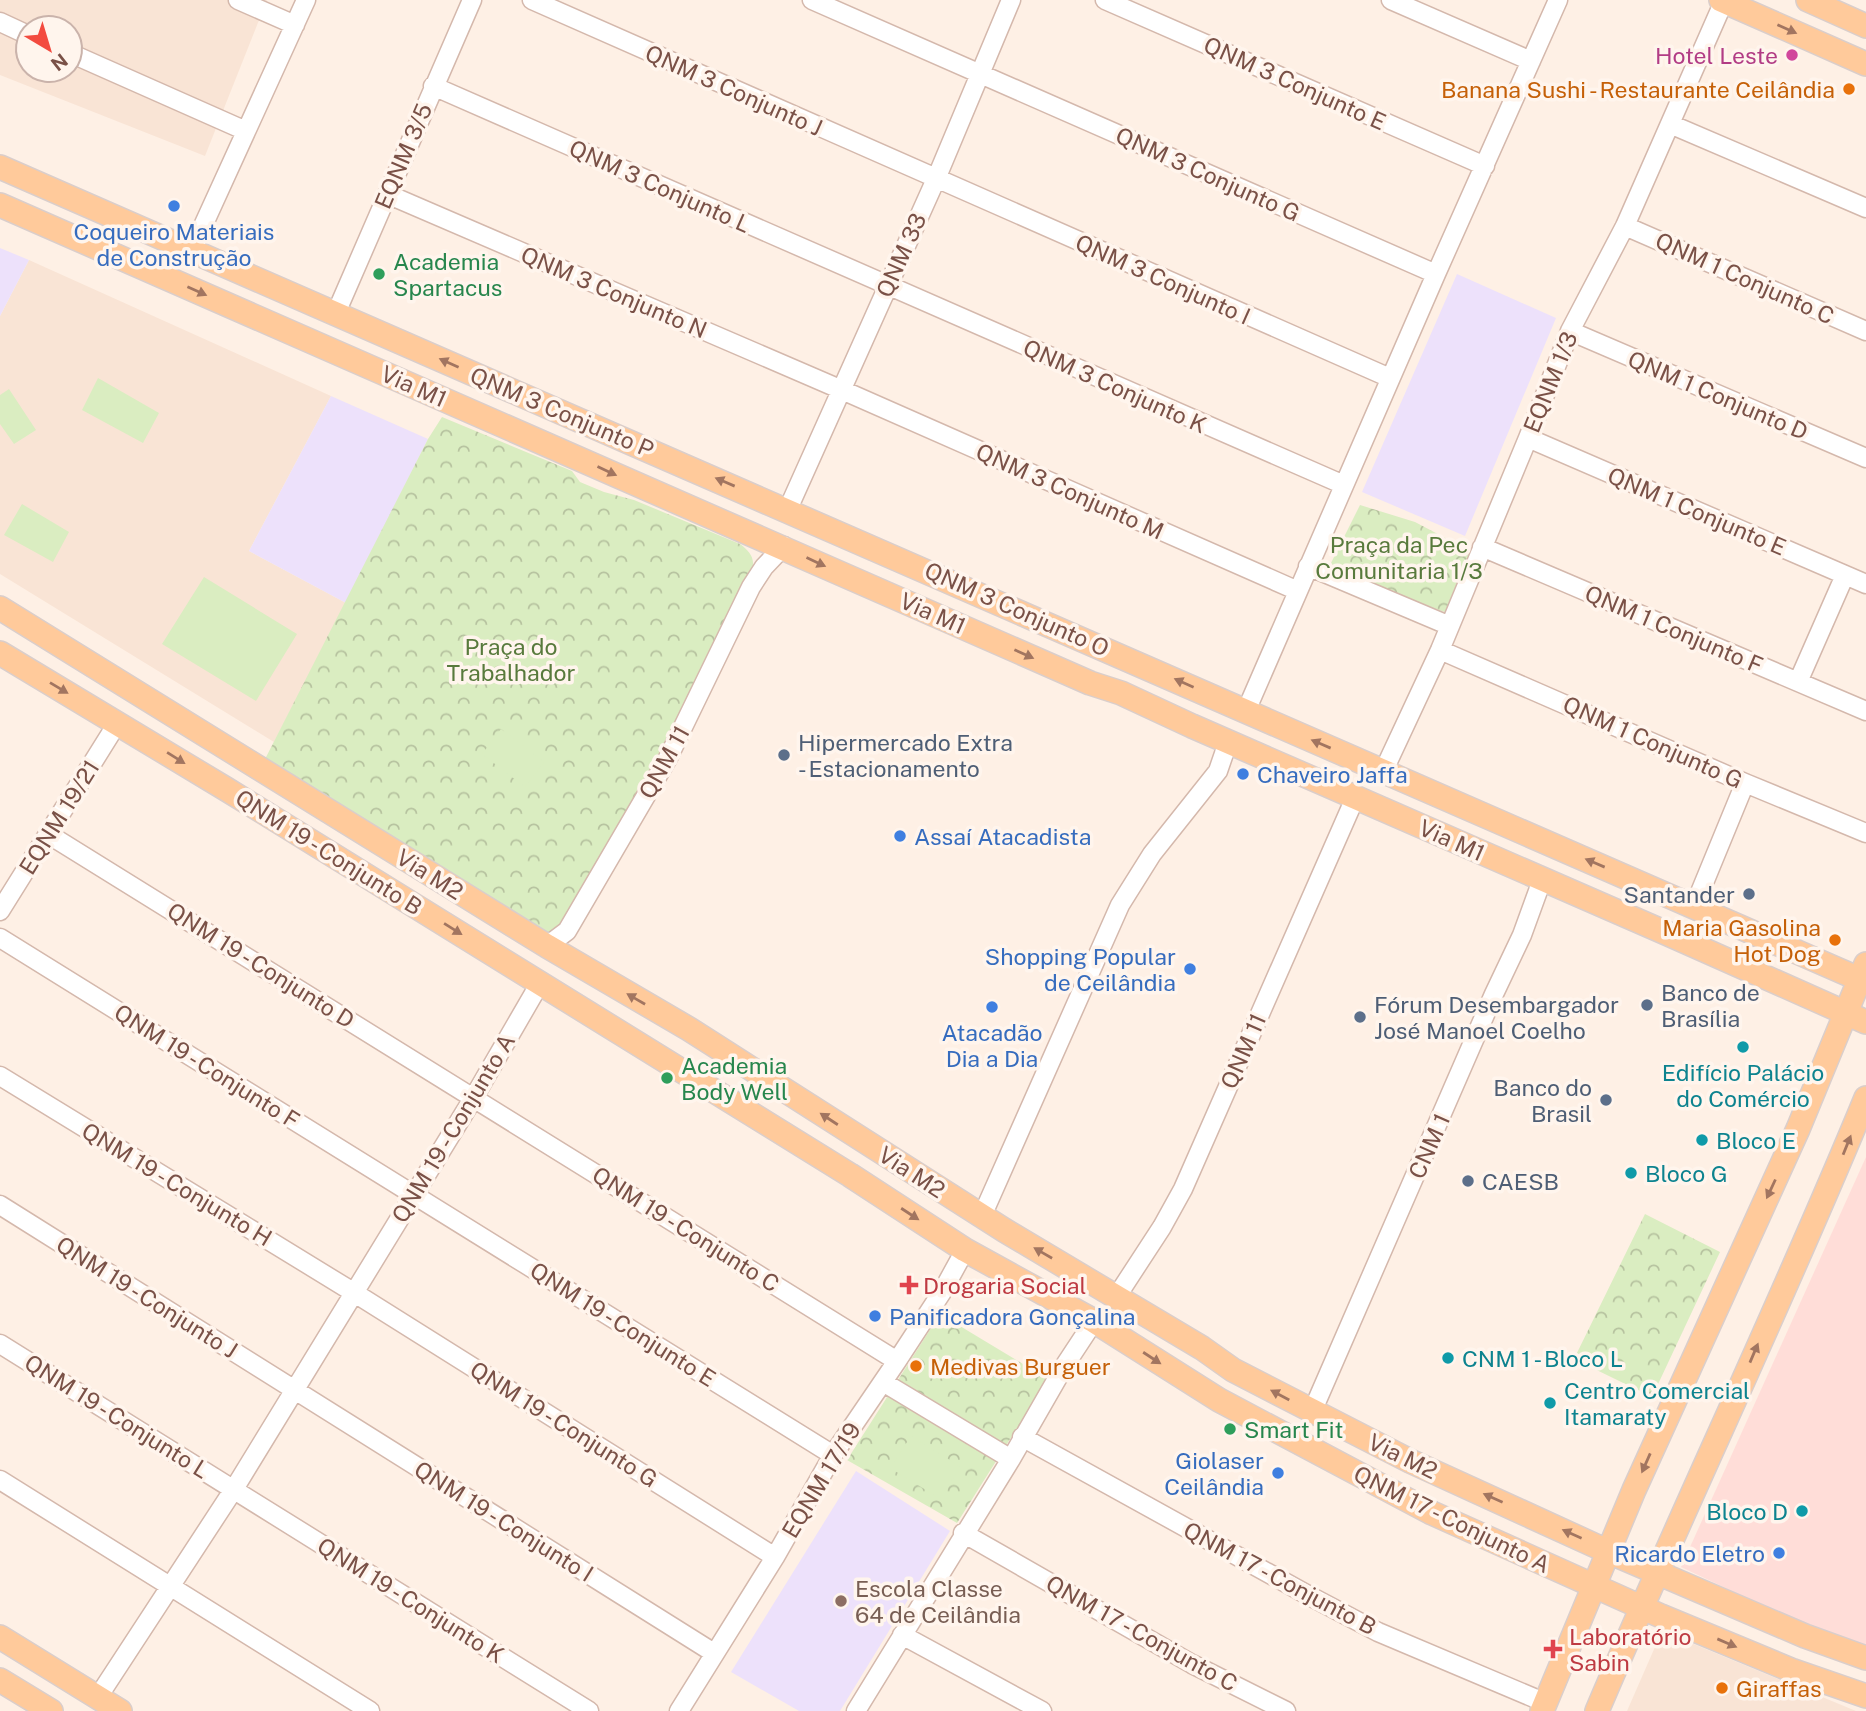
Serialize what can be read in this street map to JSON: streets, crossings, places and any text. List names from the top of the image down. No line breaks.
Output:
{"streets":{"main road":["Via M1","QNM 3 Conjunto P","QNM 3 Conjunto O","QNM 19 - Conjunto B","Via M2","QNM 17 - Conjunto A"],"street":["QNM 3 Conjunto E","QNM 3 Conjunto J","EQNM 3/5","QNM 3 Conjunto G","QNM 3 Conjunto L","QNM 33","QNM 1 Conjunto C","QNM 3 Conjunto I","QNM 3 Conjunto N","EQNM 1/3","QNM 3 Conjunto K","QNM 1 Conjunto D","QNM 3 Conjunto M","QNM 1 Conjunto E","QNM 1 Conjunto F","QNM 1 Conjunto G","QNM 11","EQNM 19/21","QNM 19 - Conjunto D","QNM 19 - Conjunto F","QNM 19 - Conjunto A","CNM 1","QNM 19 - Conjunto H","QNM 19 - Conjunto C","QNM 19 - Conjunto J","QNM 19 - Conjunto E","QNM 19 - Conjunto L","QNM 19 - Conjunto G","EQNM 17/19","QNM 19 - Conjunto I","QNM 17 - Conjunto B","QNM 19 - Conjunto K","QNM 17 - Conjunto C"]},"crossings":[["QNM 3 Conjunto J","QNM 33"],["QNM 3 Conjunto J","QNM 3 Conjunto I"],["EQNM 3/5","QNM 3 Conjunto L"],["EQNM 3/5","QNM 3 Conjunto N"],["EQNM 3/5","QNM 3 Conjunto P"],["QNM 3 Conjunto G","QNM 33"],["QNM 3 Conjunto L","QNM 33"],["QNM 3 Conjunto L","QNM 3 Conjunto K"],["QNM 33","QNM 3 Conjunto I"],["QNM 33","QNM 3 Conjunto N"],["QNM 33","QNM 3 Conjunto K"],["QNM 33","QNM 3 Conjunto P"],["QNM 33","QNM 3 Conjunto M"],["QNM 33","QNM 3 Conjunto O"],["QNM 1 Conjunto C","EQNM 1/3"],["QNM 3 Conjunto N","QNM 3 Conjunto M"],["EQNM 1/3","Via M1"],["EQNM 1/3","QNM 1 Conjunto D"],["EQNM 1/3","QNM 1 Conjunto E"],["EQNM 1/3","QNM 1 Conjunto F"],["EQNM 1/3","QNM 1 Conjunto G"],["Via M1","QNM 3 Conjunto O"],["Via M1","QNM 11"],["Via M1","CNM 1"],["QNM 3 Conjunto P","QNM 3 Conjunto O"],["QNM 11","Via M2"],["EQNM 19/21","QNM 19 - Conjunto B"],["EQNM 19/21","QNM 19 - Conjunto D"],["QNM 19 - Conjunto B","QNM 19 - Conjunto A"],["Via M2","CNM 1"],["QNM 19 - Conjunto D","QNM 19 - Conjunto A"],["QNM 19 - Conjunto D","QNM 19 - Conjunto C"],["QNM 19 - Conjunto F","QNM 19 - Conjunto A"],["QNM 19 - Conjunto F","QNM 19 - Conjunto E"],["QNM 19 - Conjunto A","QNM 19 - Conjunto H"],["QNM 19 - Conjunto A","QNM 19 - Conjunto C"],["QNM 19 - Conjunto A","QNM 19 - Conjunto J"],["QNM 19 - Conjunto A","QNM 19 - Conjunto E"],["QNM 19 - Conjunto A","QNM 19 - Conjunto L"],["QNM 19 - Conjunto A","QNM 19 - Conjunto G"],["QNM 19 - Conjunto A","QNM 19 - Conjunto I"],["QNM 19 - Conjunto A","QNM 19 - Conjunto K"],["QNM 19 - Conjunto H","QNM 19 - Conjunto G"],["QNM 19 - Conjunto C","EQNM 17/19"],["QNM 19 - Conjunto J","QNM 19 - Conjunto I"],["QNM 19 - Conjunto E","EQNM 17/19"],["QNM 19 - Conjunto L","QNM 19 - Conjunto K"],["QNM 19 - Conjunto G","EQNM 17/19"],["EQNM 17/19","QNM 19 - Conjunto I"]],"one_way":["QNM 3 Conjunto P","QNM 19 - Conjunto B"],"parks":["Praça da Pec Comunitaria 1/3","Praça do Trabalhador"],"places":{"other":["Hotel Leste","Banana Sushi - Restaurante Ceilândia","Coqueiro Materiais de Construção","Academia Spartacus","Hipermercado Extra - Estacionamento","Chaveiro Jaffa","Assaí Atacadista","Santander","Maria Gasolina Hot Dog","Shopping Popular de Ceilândia","Banco de Brasília","Atacadão Dia a Dia","Fórum Desembargador José Manoel Coelho","Edifício Palácio do Comércio","Academia Body Well","Banco do Brasil","Bloco E","Bloco G","CAESB","Panificadora Gonçalina","CNM 1 - Bloco L","Medivas Burguer","Centro Comercial Itamaraty","Smart Fit","Giolaser Ceilândia","Bloco D","Ricardo Eletro","Escola Classe 64 de Ceilândia","Giraffas"],"health":["Drogaria Social","Laboratório Sabin"]},"north":"bottom right"}
